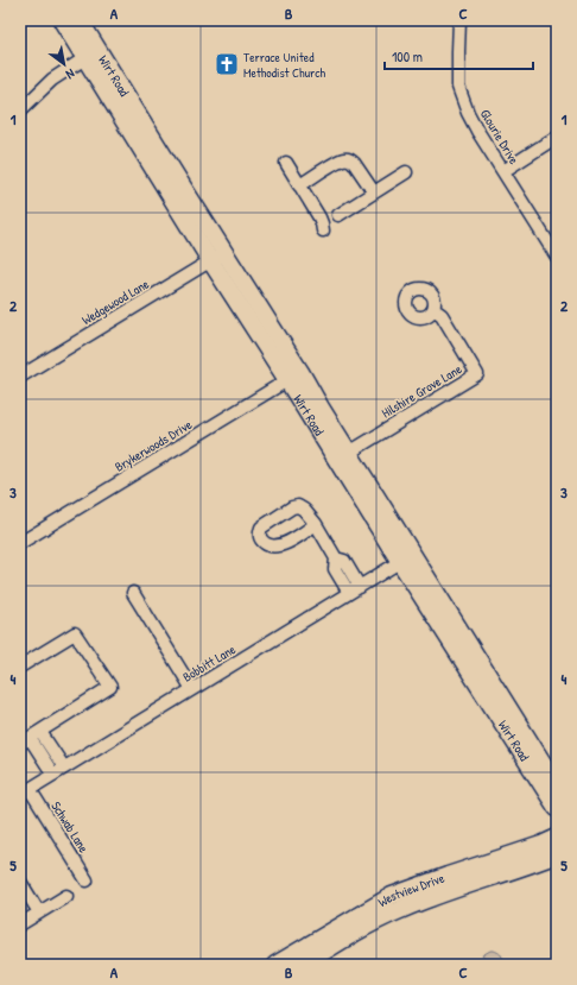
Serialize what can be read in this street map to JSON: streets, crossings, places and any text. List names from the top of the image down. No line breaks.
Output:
{"streets":{"main road":["Wirt Road","Westview Drive"],"street":["Glourie Drive","Wedgewood Lane","Hilshire Grove Lane","Brykerwoods Drive","Bobbitt Lane","Schwab Lane"]},"crossings":[["Wirt Road","Wedgewood Lane"],["Wirt Road","Hilshire Grove Lane"],["Wirt Road","Brykerwoods Drive"],["Wirt Road","Bobbitt Lane"],["Bobbitt Lane","Schwab Lane"]],"places":{"church":["Terrace United Methodist Church"]},"scale_bar":"100 m","north":"bottom right","grid":{"columns":["A","B","C"],"rows":["1","2","3","4","5"]}}
